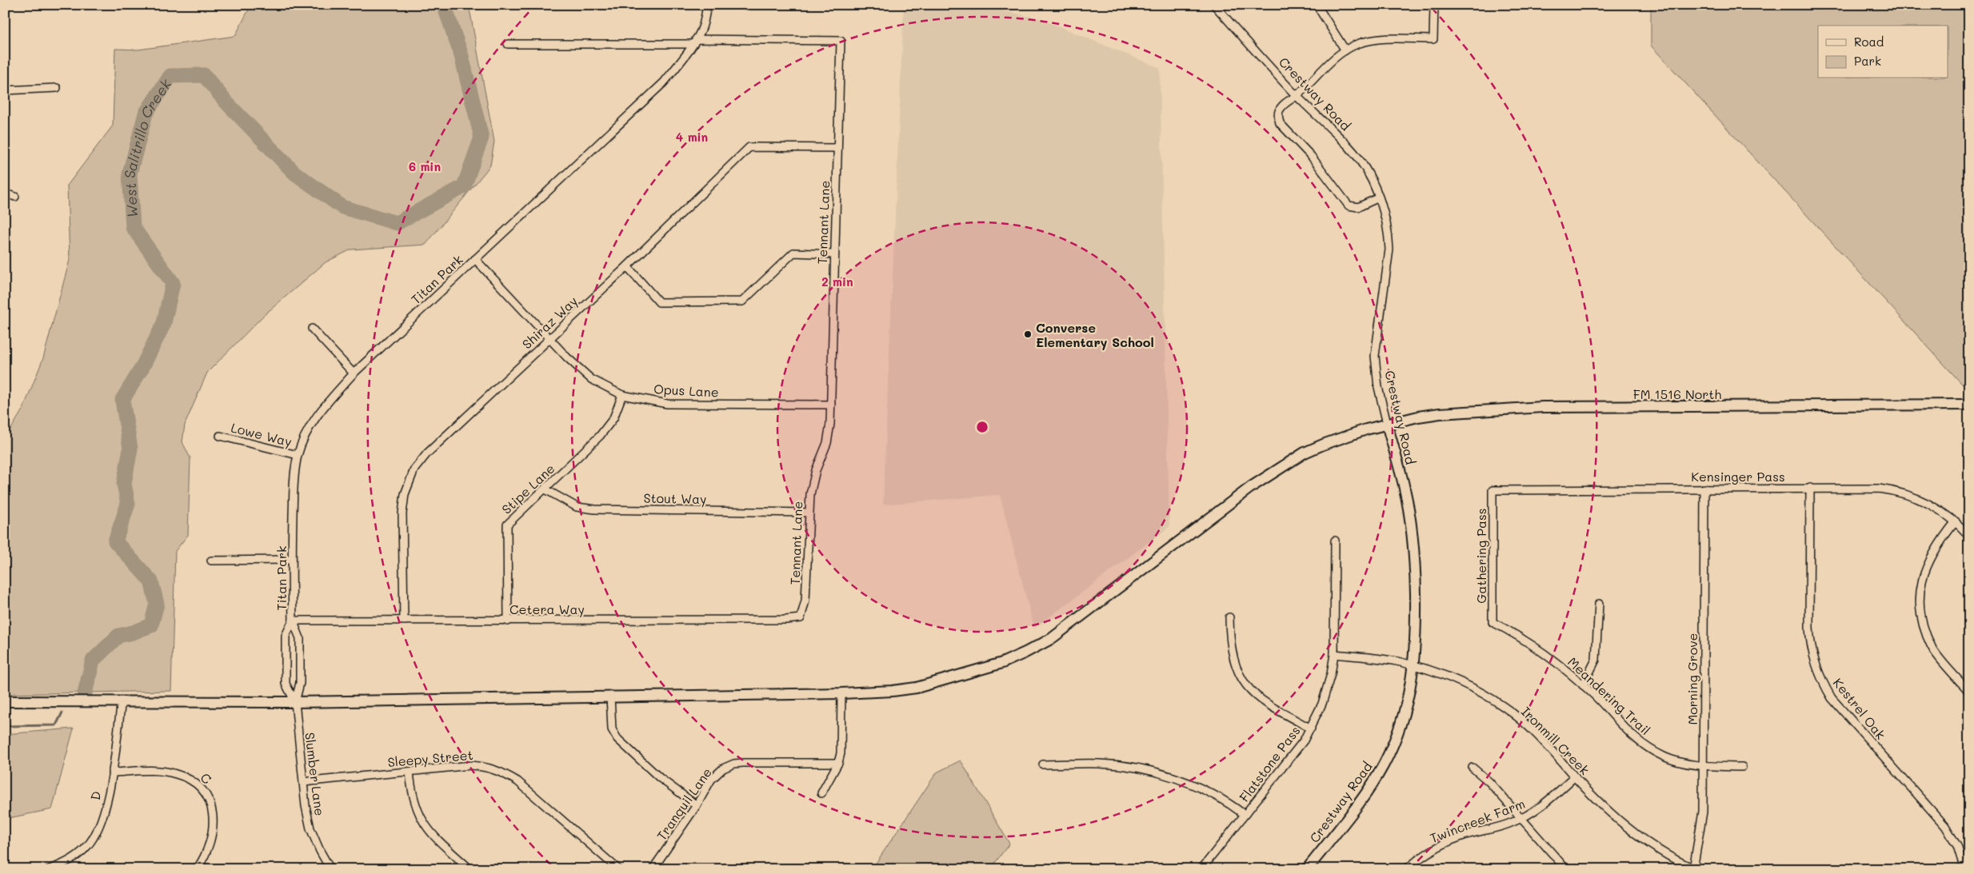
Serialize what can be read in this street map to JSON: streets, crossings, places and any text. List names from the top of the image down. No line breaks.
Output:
{"streets":{"main road":["Crestway Road","FM 1516 North"],"street":["Tennant Lane","Titan Park","Shiraz Way","Opus Lane","Lowe Way","Kensinger Pass","Stipe Lane","Stout Way","Gathering Pass","Cetera Way","Morning Grove","Meandering Trail","Kestrel Oak","Ironmill Creek","Sleepy Street","Flatstone Pass","Slumber Lane","C","D","Tranquil Lane","Twincreek Farm"]},"crossings":[["Crestway Road","FM 1516 North"],["Crestway Road","Ironmill Creek"],["Tennant Lane","Titan Park"],["Tennant Lane","Shiraz Way"],["Tennant Lane","Opus Lane"],["Tennant Lane","Stout Way"],["Tennant Lane","Cetera Way"],["Titan Park","Opus Lane"],["Titan Park","Lowe Way"],["Titan Park","Cetera Way"],["Shiraz Way","Opus Lane"],["Shiraz Way","Cetera Way"],["Opus Lane","Stipe Lane"],["FM 1516 North","Slumber Lane"],["FM 1516 North","D"],["Kensinger Pass","Gathering Pass"],["Kensinger Pass","Morning Grove"],["Kensinger Pass","Kestrel Oak"],["Stipe Lane","Stout Way"],["Stipe Lane","Cetera Way"],["Gathering Pass","Meandering Trail"],["Morning Grove","Meandering Trail"],["Morning Grove","Ironmill Creek"],["Ironmill Creek","Flatstone Pass"],["Ironmill Creek","Twincreek Farm"],["Sleepy Street","Slumber Lane"],["C","D"]],"water":["West Salitrillo Creek"],"places":["Converse Elementary School"],"legend":["Road","Park"],"rings":["4 min","6 min","2 min"]}
